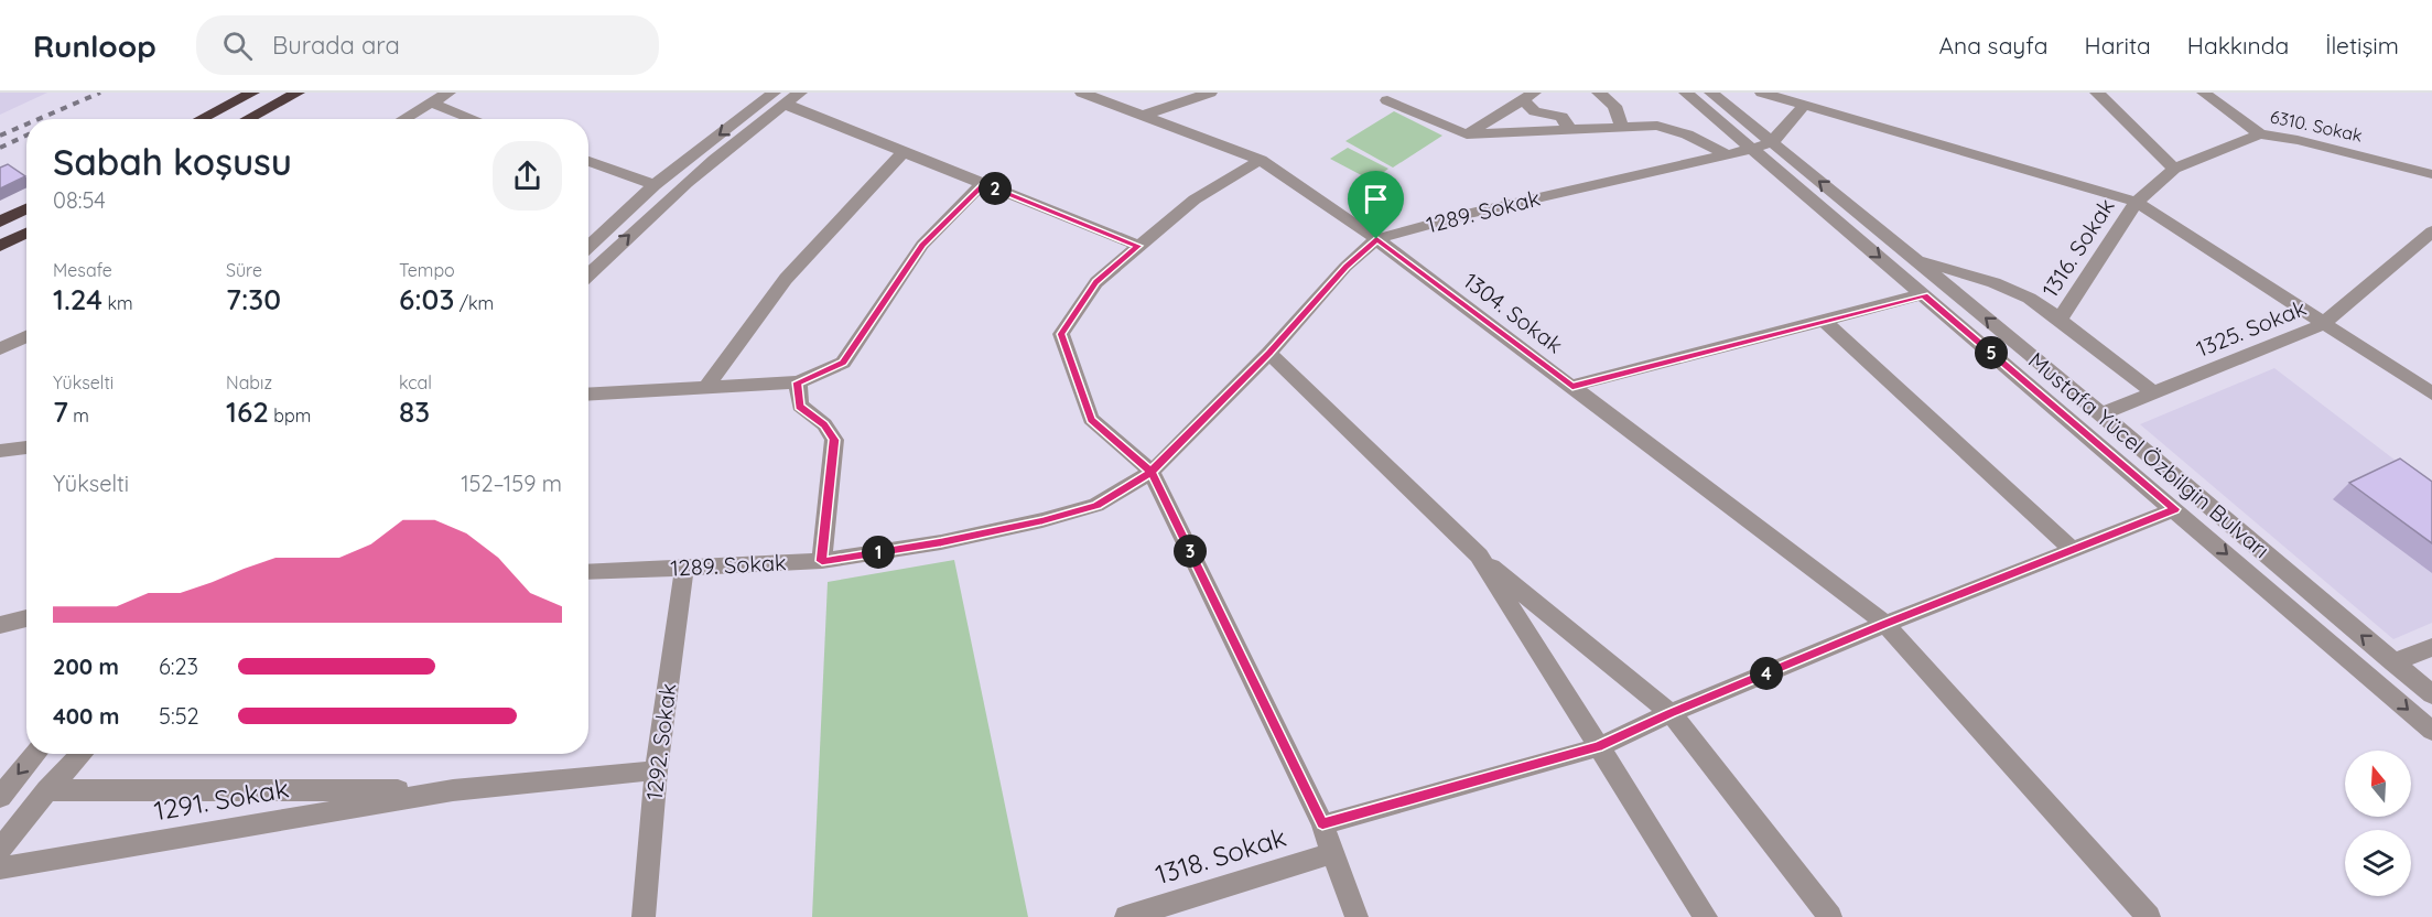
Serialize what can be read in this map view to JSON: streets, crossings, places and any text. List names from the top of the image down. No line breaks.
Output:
{"streets":{"street":["6310. Sokak","1289. Sokak","1316. Sokak","1304. Sokak","1325. Sokak","Mustafa Yücel Özbilgin Bulvarı","1292. Sokak","1291. Sokak","1318. Sokak"]},"crossings":[["6310. Sokak","1316. Sokak"],["1289. Sokak","1304. Sokak"],["1289. Sokak","Mustafa Yücel Özbilgin Bulvarı"],["1289. Sokak","1292. Sokak"],["1316. Sokak","1325. Sokak"],["1325. Sokak","Mustafa Yücel Özbilgin Bulvarı"],["1292. Sokak","1291. Sokak"]],"north":"top","page":{"header":"Runloop","search":"Burada ara","nav":["Ana sayfa","Harita","Hakkında","İletişim"],"heading":["Sabah koşusu","08:54"],"pins":["2","5","3","1","4"],"stats":[["Mesafe","1.24 km"],["Süre","7:30"],["Tempo","6:03 /km"],["Yükselti","7 m"],["Nabız","162 bpm"],["kcal","83"]],"chart":["Yükselti","152–159 m"],"list":[{"name":"200 m","note":"6:23"},{"name":"400 m","note":"5:52"}]}}
